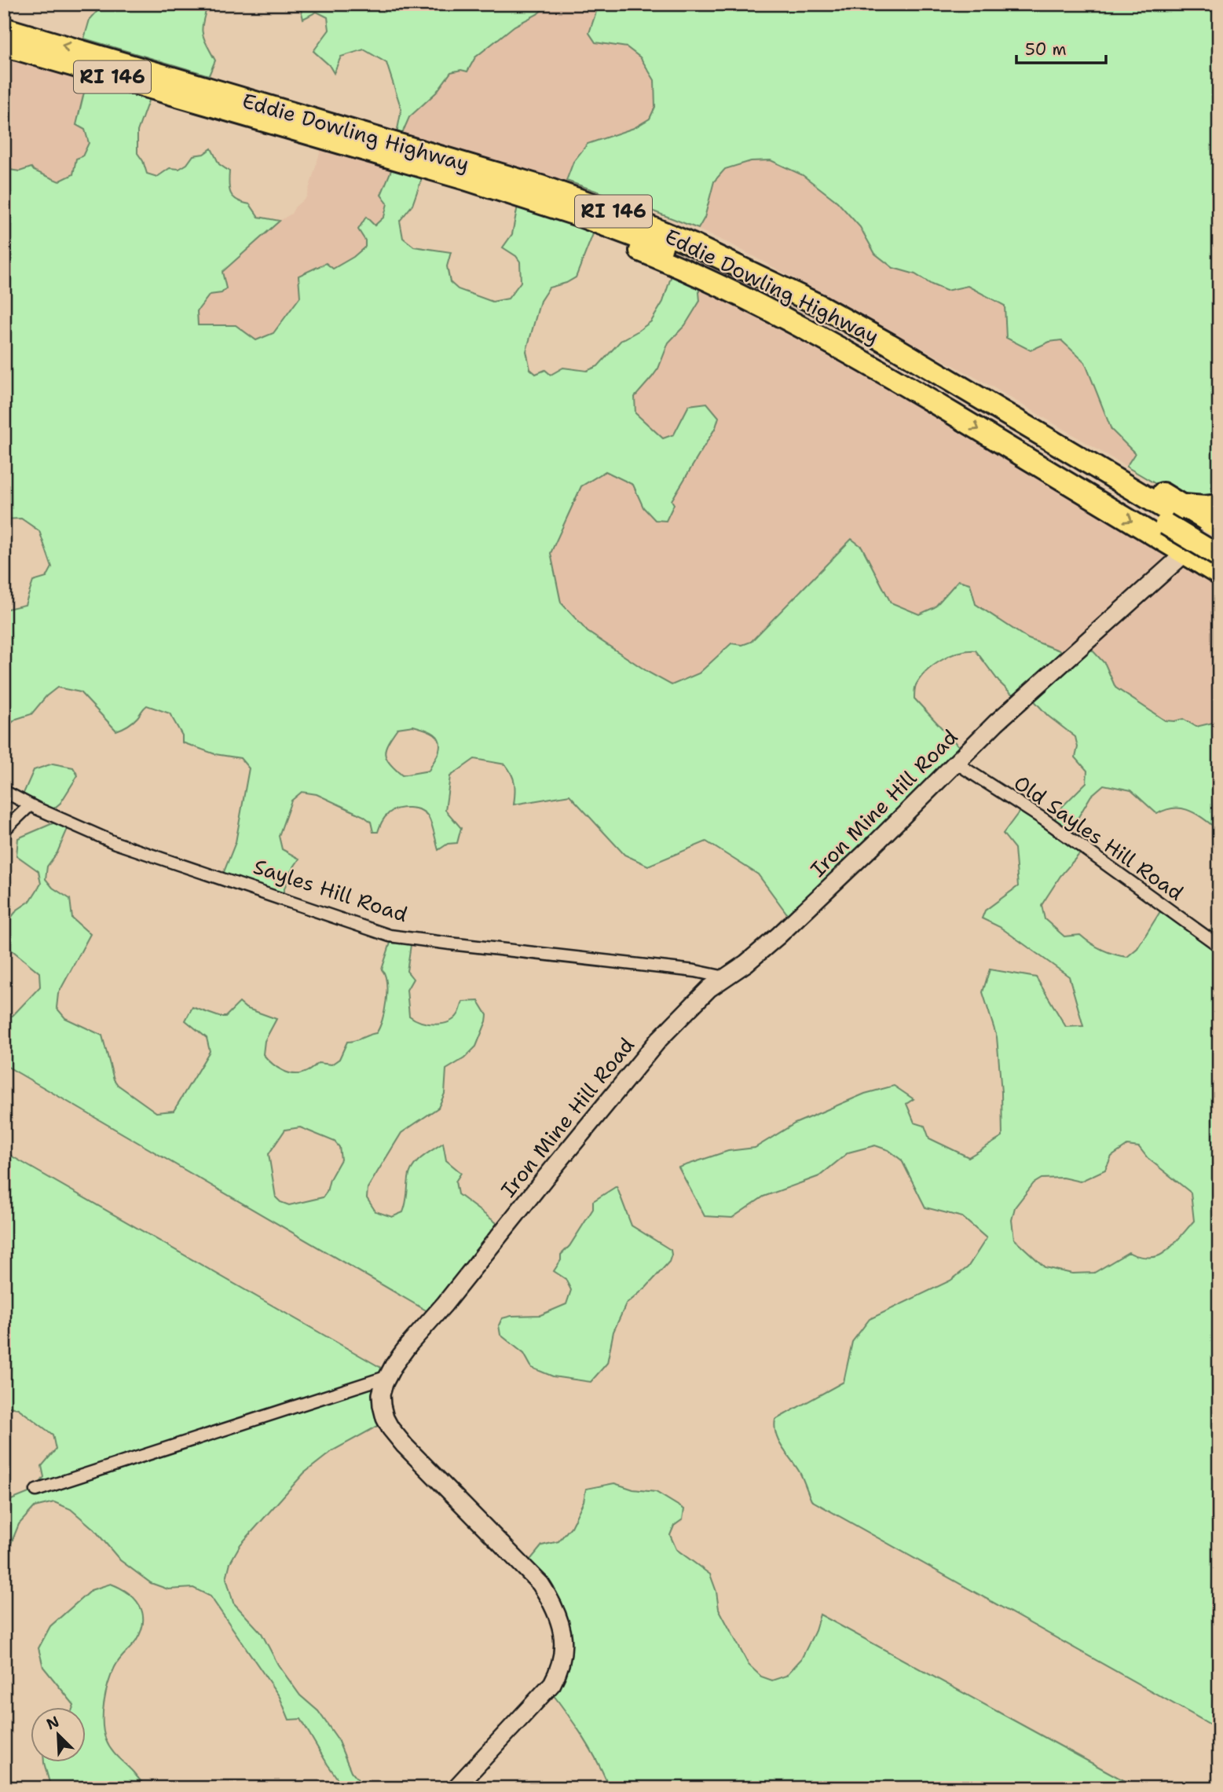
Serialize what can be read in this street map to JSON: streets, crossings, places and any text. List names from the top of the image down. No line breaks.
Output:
{"streets":{"highway":["RI 146","Eddie Dowling Highway"],"street":["Iron Mine Hill Road","Old Sayles Hill Road","Sayles Hill Road"]},"crossings":[["Iron Mine Hill Road","Old Sayles Hill Road"],["Iron Mine Hill Road","Sayles Hill Road"]],"scale_bar":"50 m","north":"top left"}
